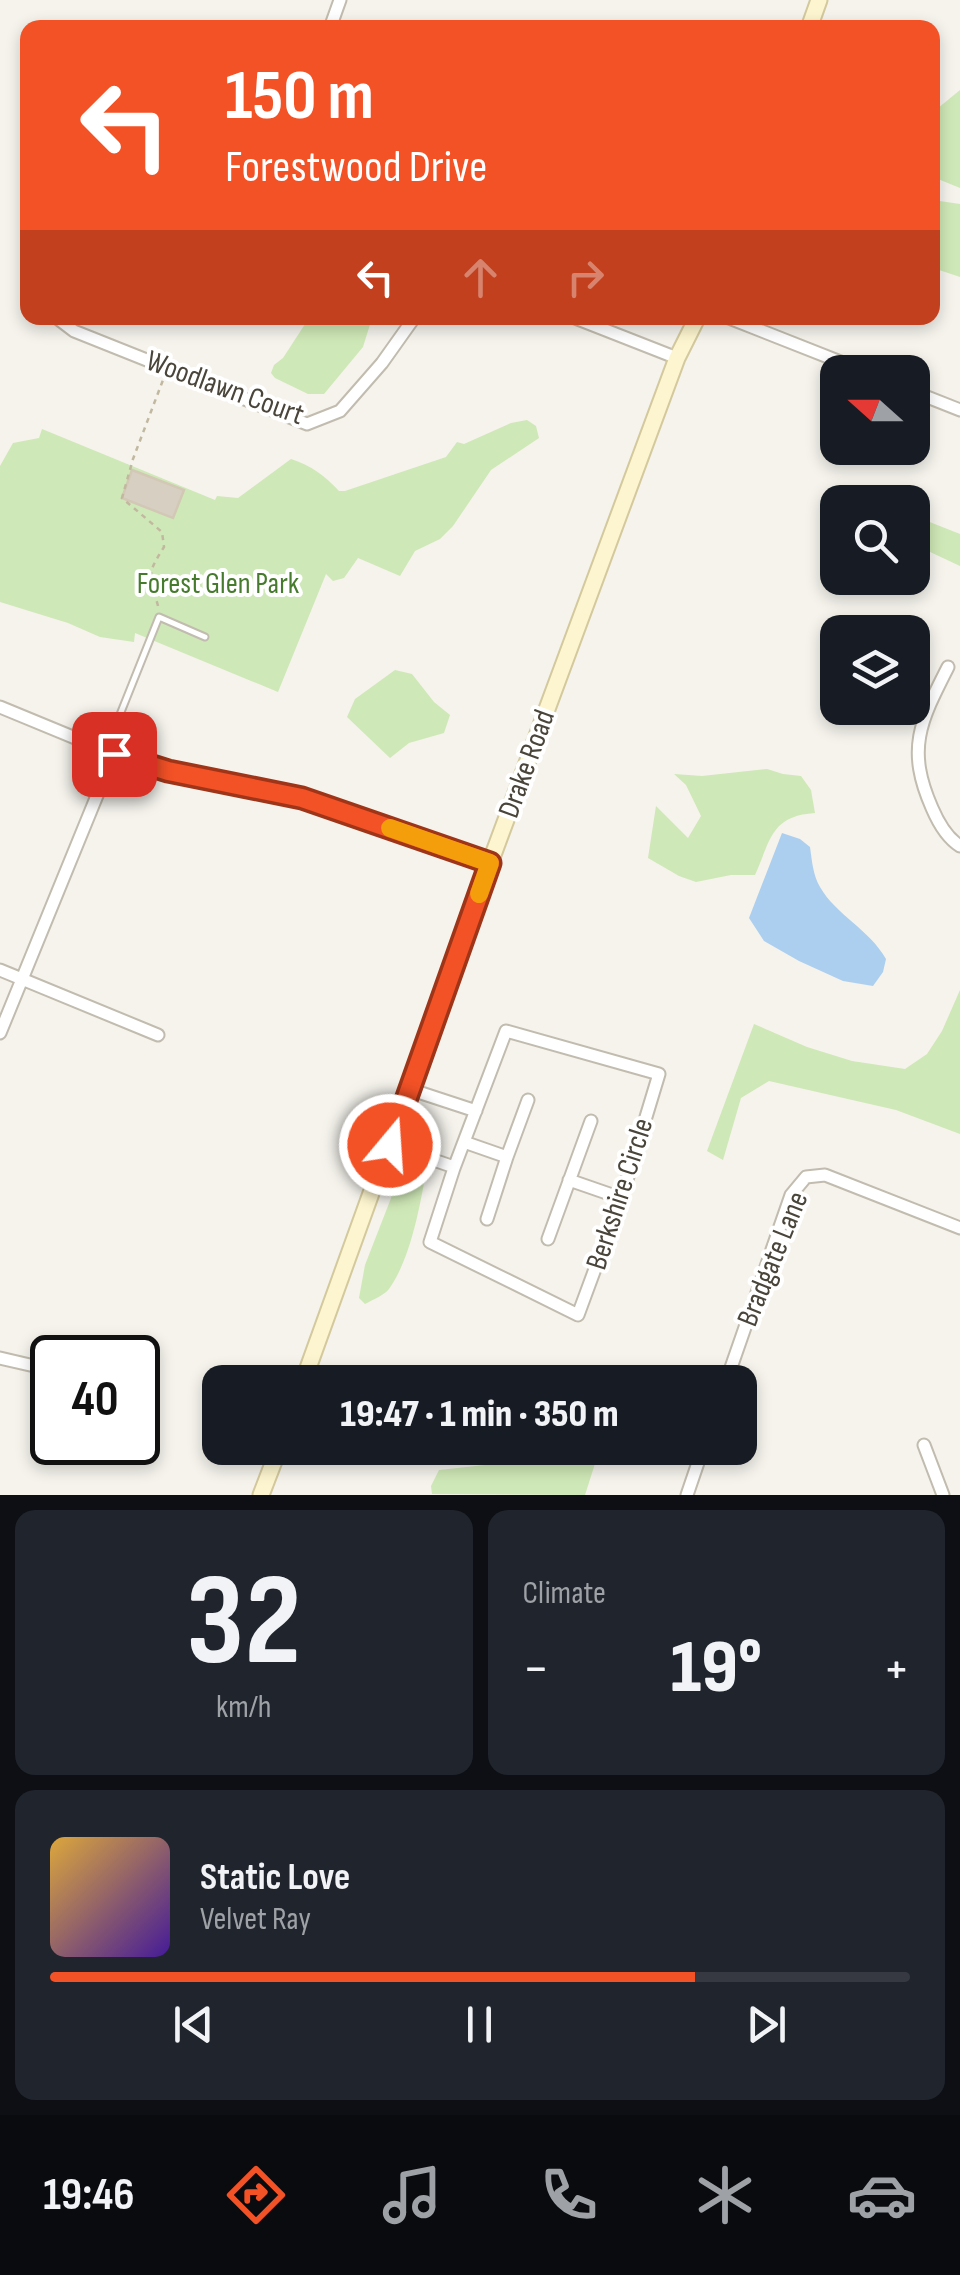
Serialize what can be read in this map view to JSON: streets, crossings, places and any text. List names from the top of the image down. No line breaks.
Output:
{"streets":{"street":["Woodlawn Court","Drake Road","Berkshire Circle","Bradgate Lane"]},"parks":["Forest Glen Park"],"north":"left","page":{"turn":["150 m","Forestwood Drive"],"limit":"40","trip":"19:47 · 1 min · 350 m","tile":[["32","km/h"],"Climate"],"heat":["−","19°","+"],"song":["Static Love","Velvet Ray"],"tabs":"19:46"}}
